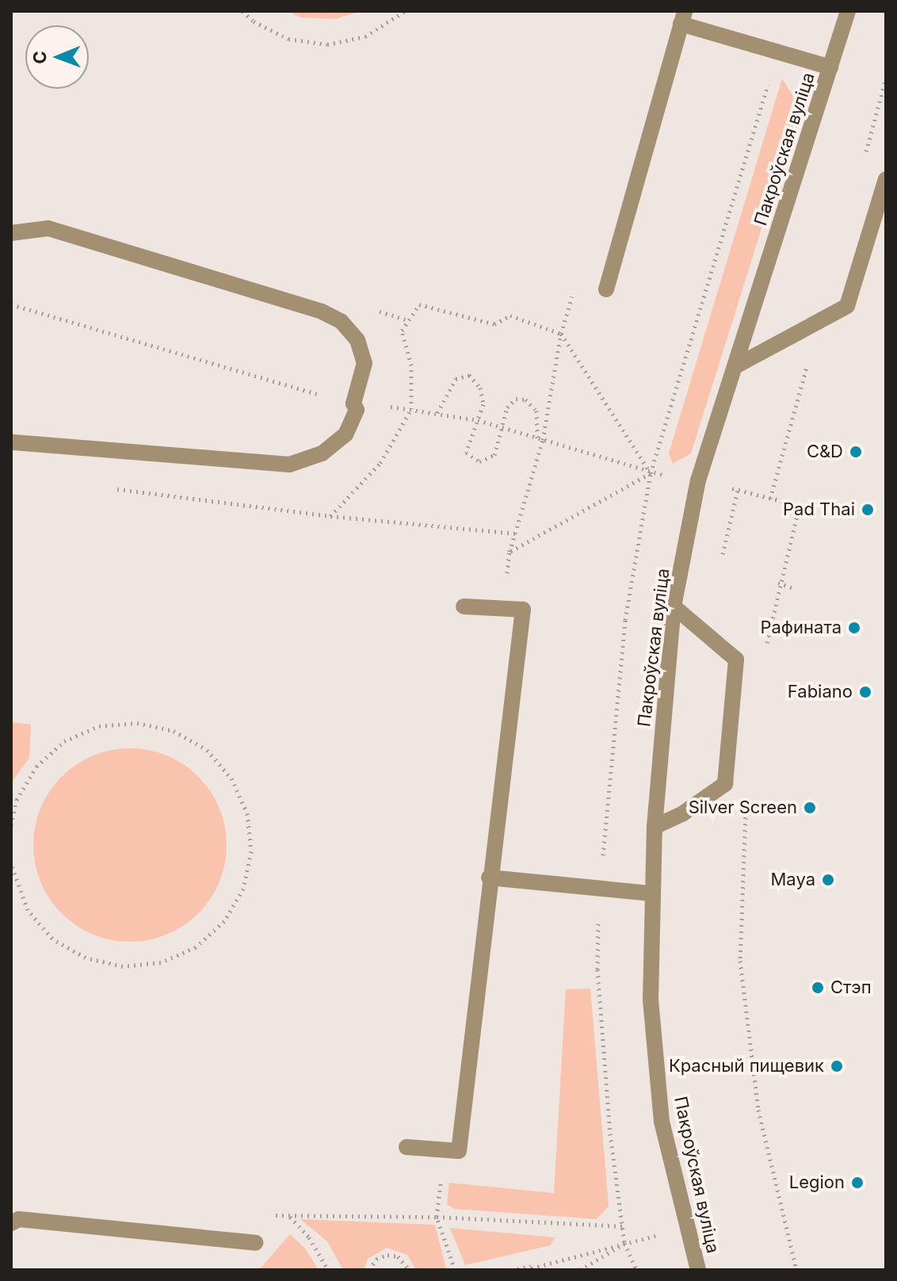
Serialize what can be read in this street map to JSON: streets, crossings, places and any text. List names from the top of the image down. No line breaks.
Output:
{"streets":{"street":["Пакроўская вуліца"]},"places":["C&D","Pad Thai","Рафината","Fabiano","Silver Screen","Maya","Стэп","Красный пищевик","Legion"],"north":"left"}
